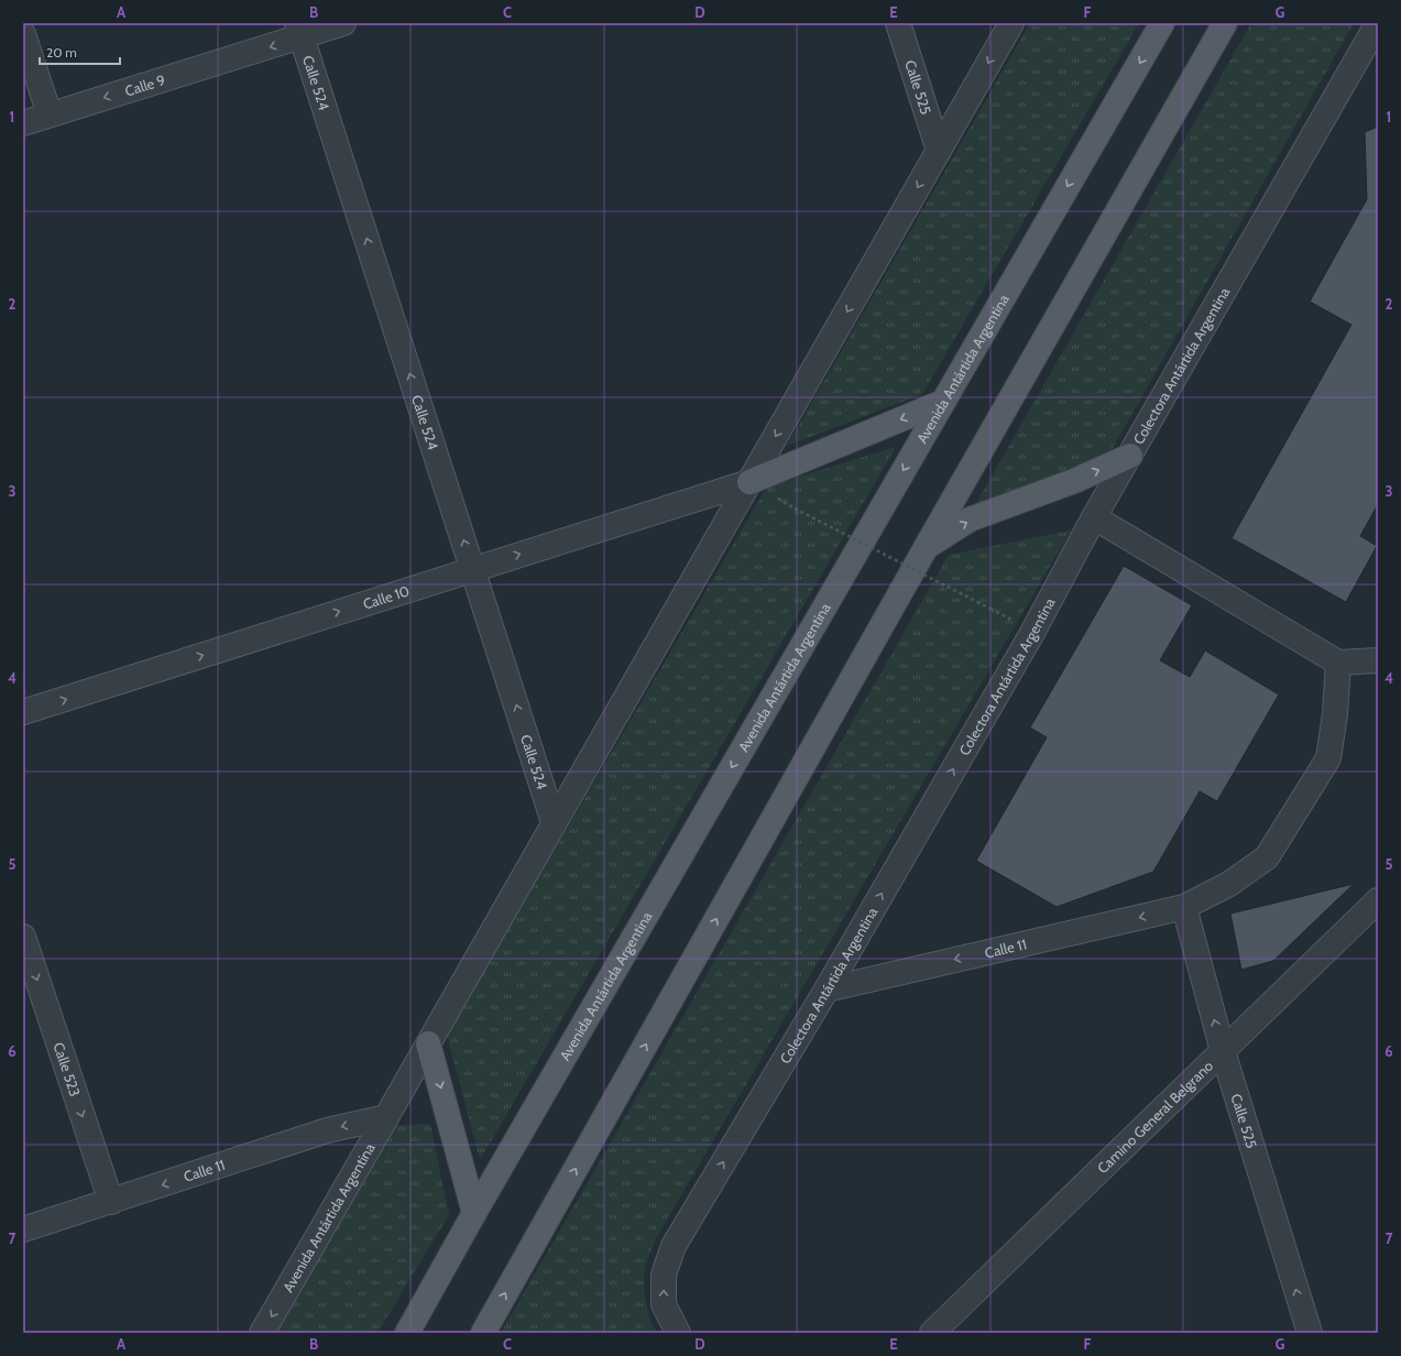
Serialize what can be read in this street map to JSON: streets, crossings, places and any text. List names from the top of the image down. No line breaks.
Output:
{"streets":{"main road":["Avenida Antártida Argentina"],"street":["Calle 524","Calle 9","Calle 525","Colectora Antártida Argentina","Calle 10","Calle 11","Calle 523","Camino General Belgrano"]},"crossings":[["Calle 524","Calle 9"],["Calle 524","Avenida Antártida Argentina"],["Calle 524","Calle 10"],["Calle 525","Avenida Antártida Argentina"],["Calle 525","Calle 11"],["Calle 525","Camino General Belgrano"],["Colectora Antártida Argentina","Calle 11"],["Avenida Antártida Argentina","Calle 10"],["Avenida Antártida Argentina","Calle 11"],["Calle 11","Calle 523"]],"one_way":["Calle 524","Calle 9","Calle 525","Colectora Antártida Argentina","Calle 10","Calle 11","Calle 523"],"scale_bar":"20 m","grid":{"columns":["A","B","C","D","E","F","G"],"rows":["1","2","3","4","5","6","7"]}}
